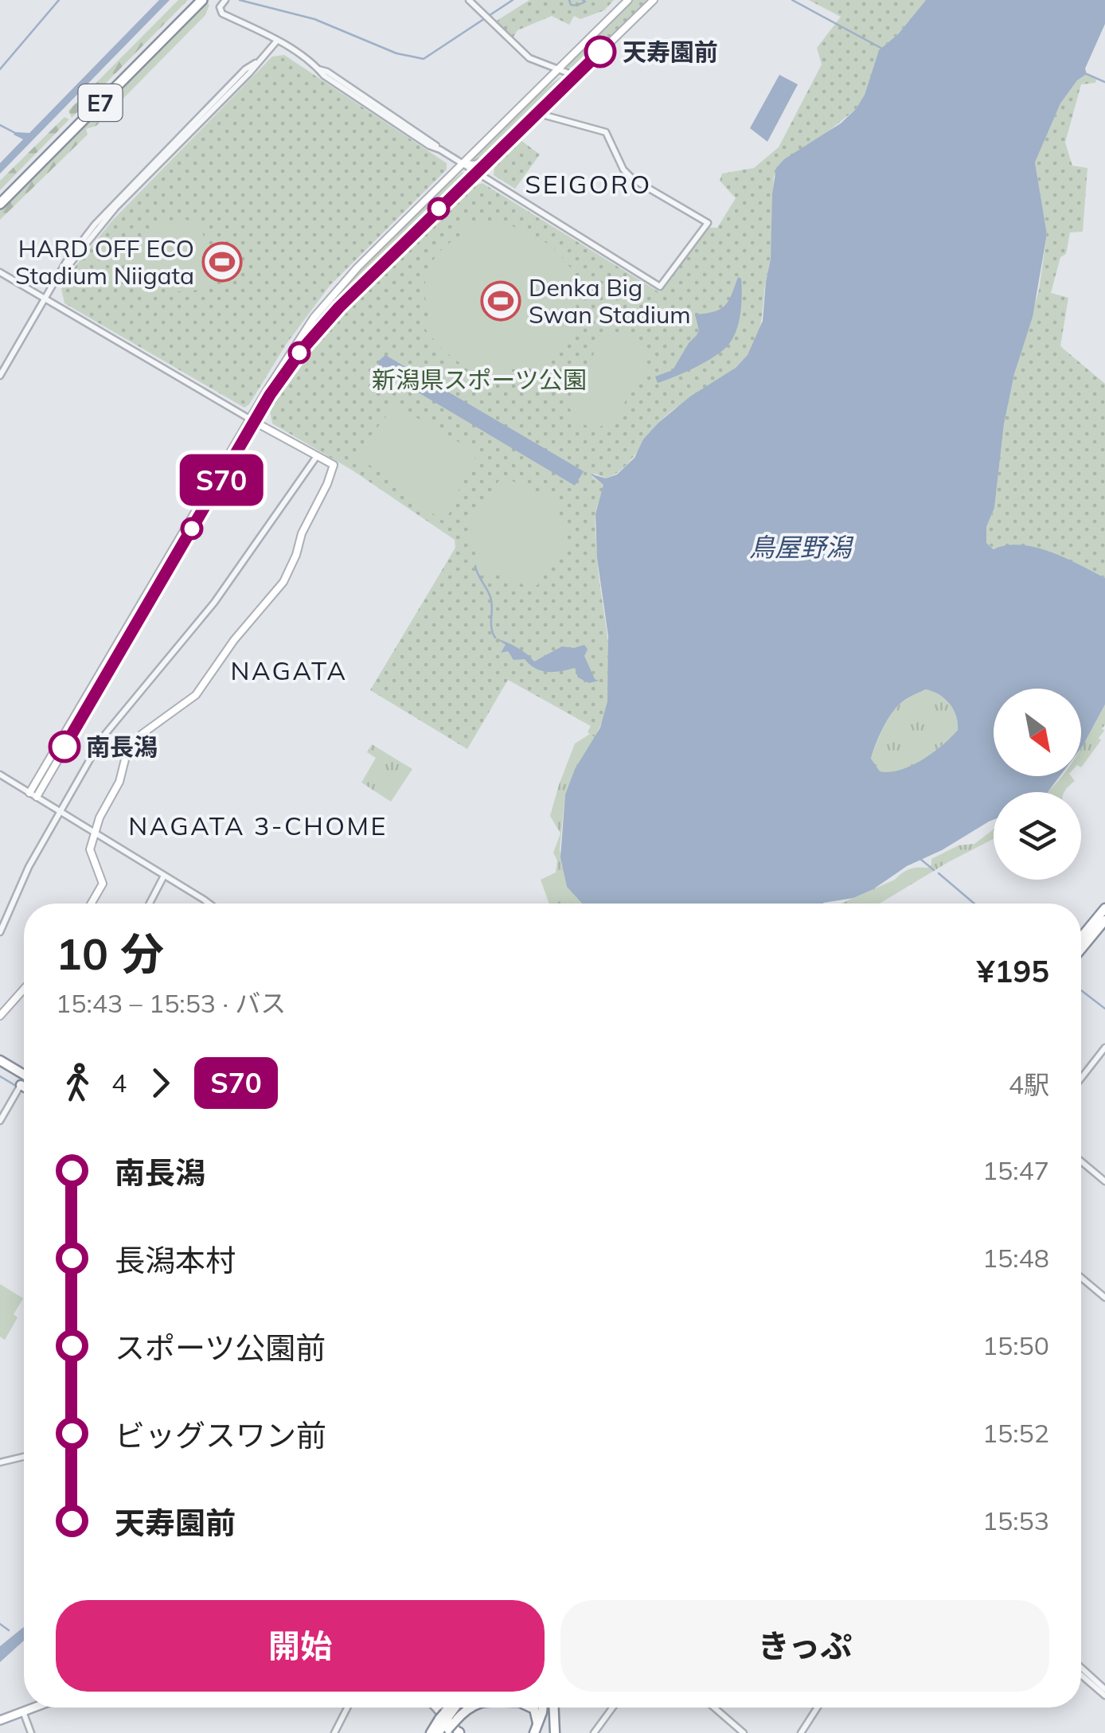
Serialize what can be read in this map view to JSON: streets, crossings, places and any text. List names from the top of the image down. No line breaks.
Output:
{"streets":{"highway":["E7"]},"districts":["SEIGORO","NAGATA","NAGATA 3-CHOME"],"water":["鳥屋野潟"],"parks":["新潟県スポーツ公園"],"places":{"other":["天寿園前","南長潟"],"sports":["HARD OFF ECO Stadium Niigata","Denka Big Swan Stadium"]},"lines":["bus line S70"],"north":"bottom right","page":{"on_map":"S70","heading":["10 分","15:43 – 15:53 · バス","¥195"],"legs":["4","S70","4駅"],"list":[{"name":"南長潟","value":"15:47"},{"name":"長潟本村","value":"15:48"},{"name":"スポーツ公園前","value":"15:50"},{"name":"ビッグスワン前","value":"15:52"},{"name":"天寿園前","value":"15:53"}],"buttons":["開始","きっぷ"]}}
